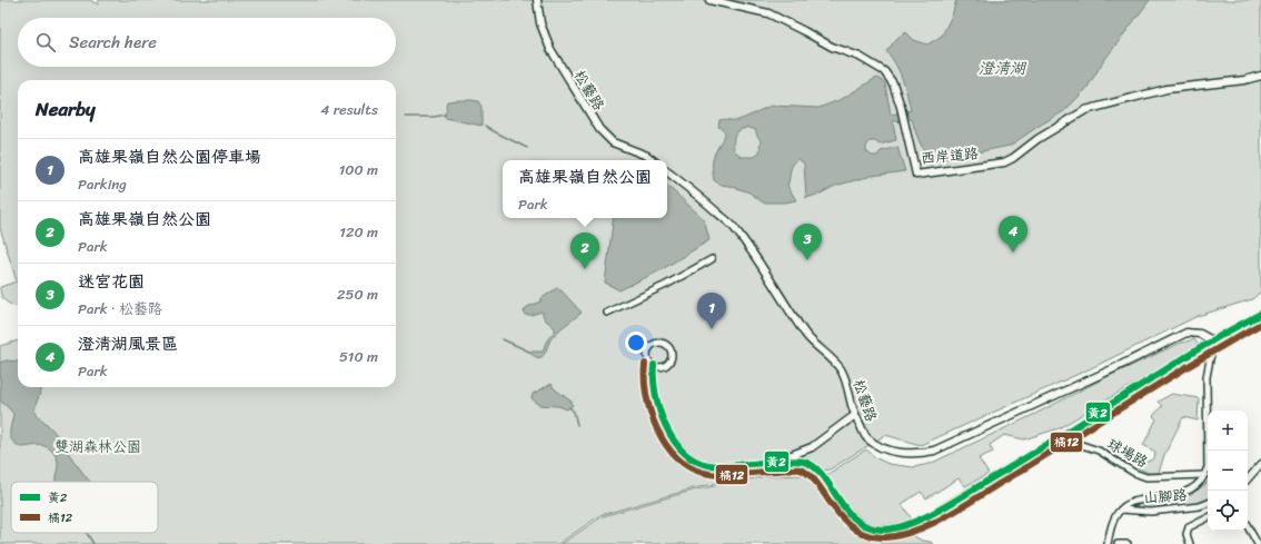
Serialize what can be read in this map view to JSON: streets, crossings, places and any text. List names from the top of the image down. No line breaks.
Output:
{"streets":{"street":["松藝路","西岸道路","球場路","山腳路"]},"water":["澄清湖"],"parks":["雙湖森林公園"],"lines":["transit line 黃2","transit line 橘12"],"legend":["黃2","橘12"],"page":{"search":"Search here","heading":["Nearby","4 results"],"list":[{"mark":"1","name":"高雄果嶺自然公園停車場","note":"Parking","value":"100 m"},{"mark":"2","name":"高雄果嶺自然公園","note":"Park","value":"120 m"},{"mark":"3","name":"迷宮花園","note":"Park · 松藝路","value":"250 m"},{"mark":"4","name":"澄清湖風景區","note":"Park","value":"510 m"}],"popup":["高雄果嶺自然公園","Park"],"pins":["4","3","2","1"],"map_buttons":["+","−"]}}
